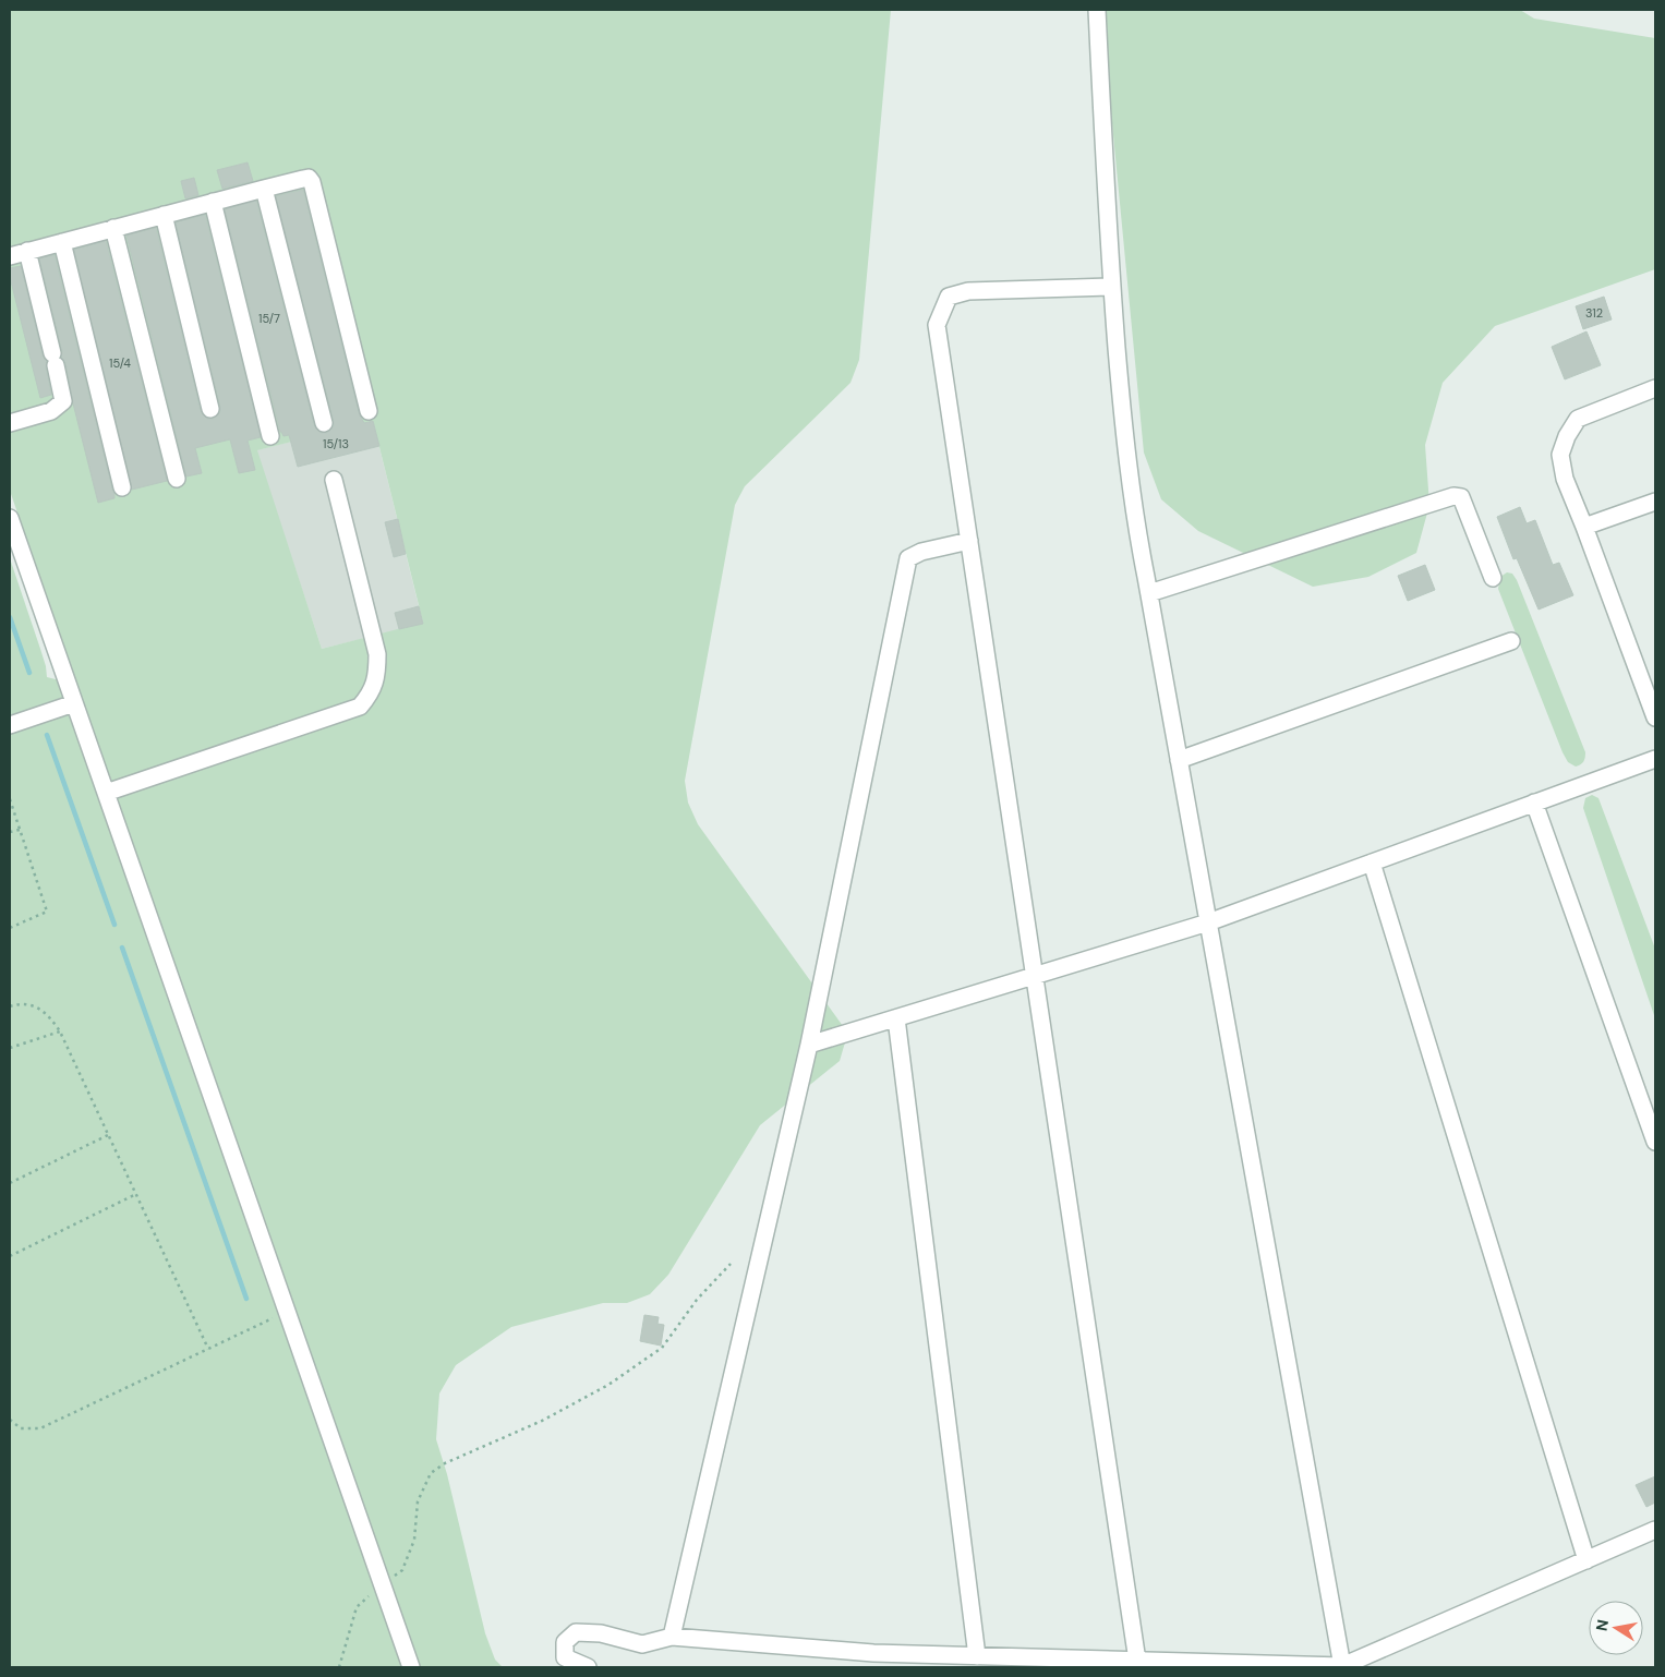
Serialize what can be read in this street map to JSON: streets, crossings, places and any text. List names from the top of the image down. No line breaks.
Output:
{"house_numbers":["312","15/7","15/4","15/13"],"north":"left"}
